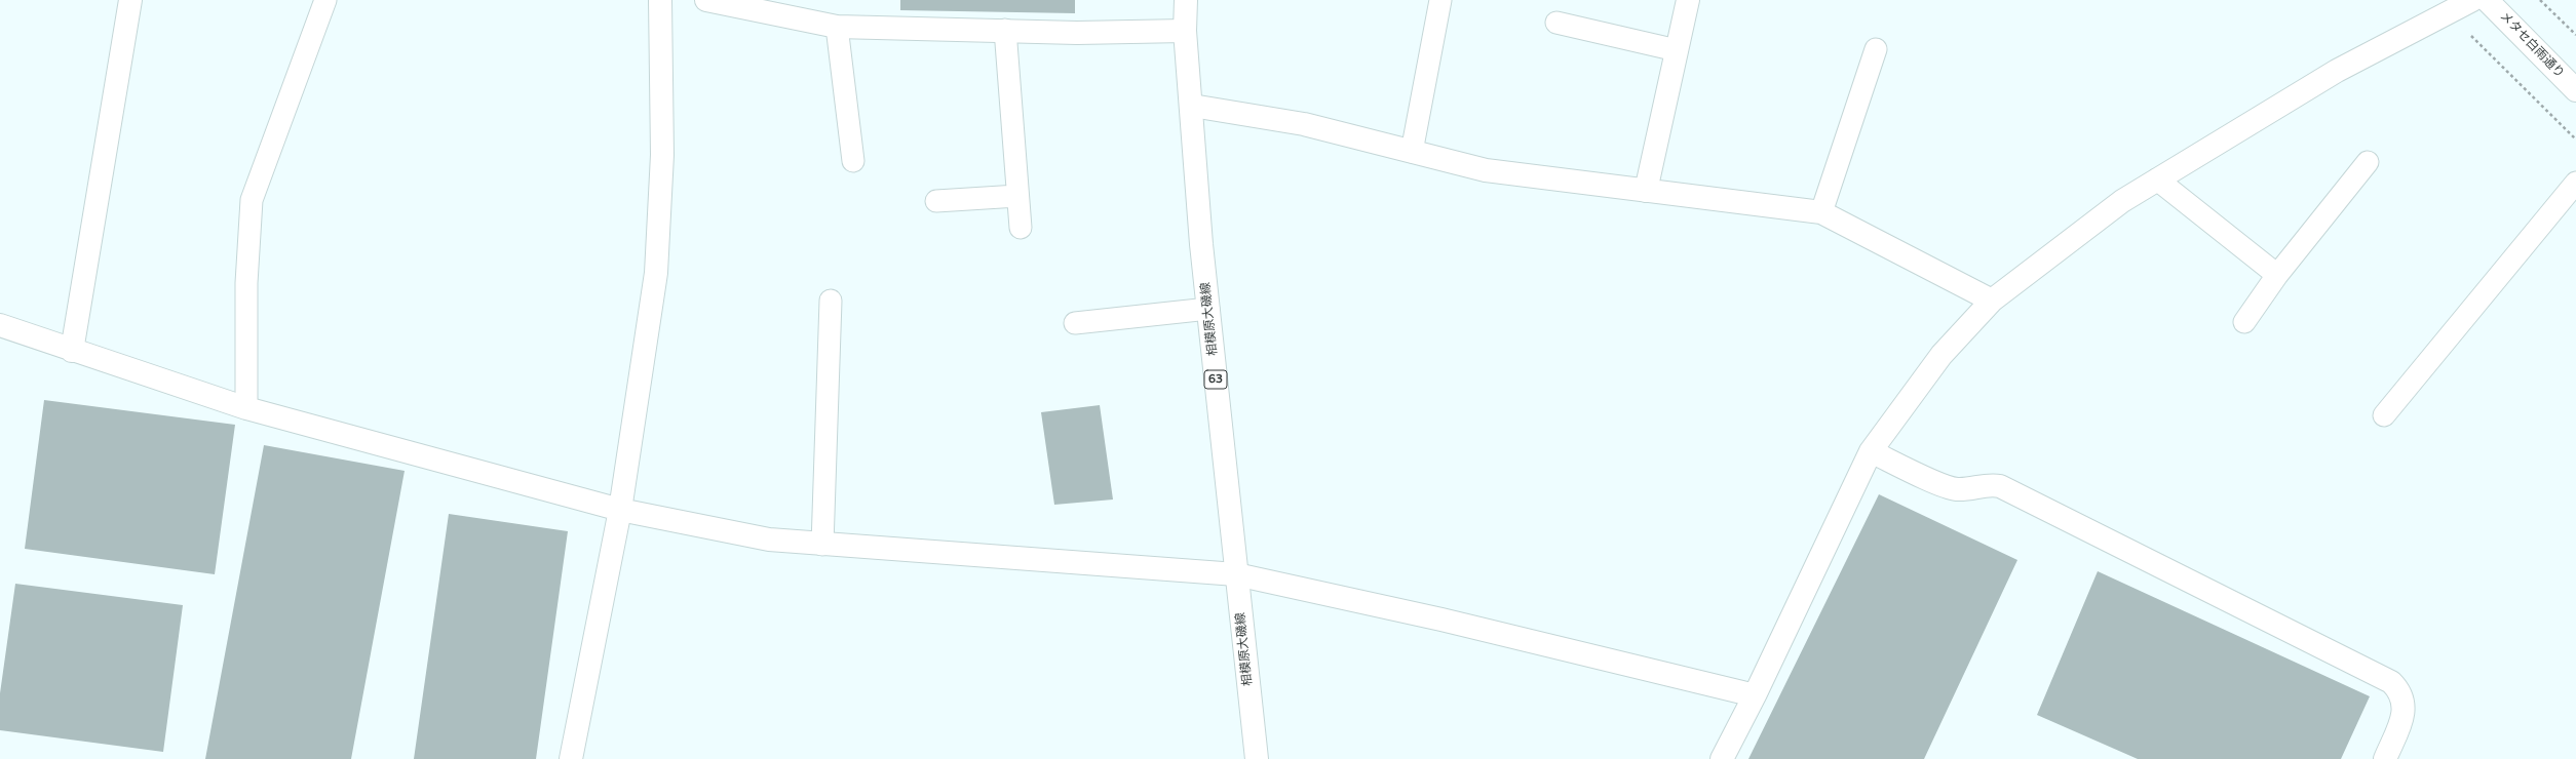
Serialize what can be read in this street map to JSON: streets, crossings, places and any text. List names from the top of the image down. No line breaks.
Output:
{"streets":{"street":["メタセ白雨通り","相模原大磯線","63"]}}
